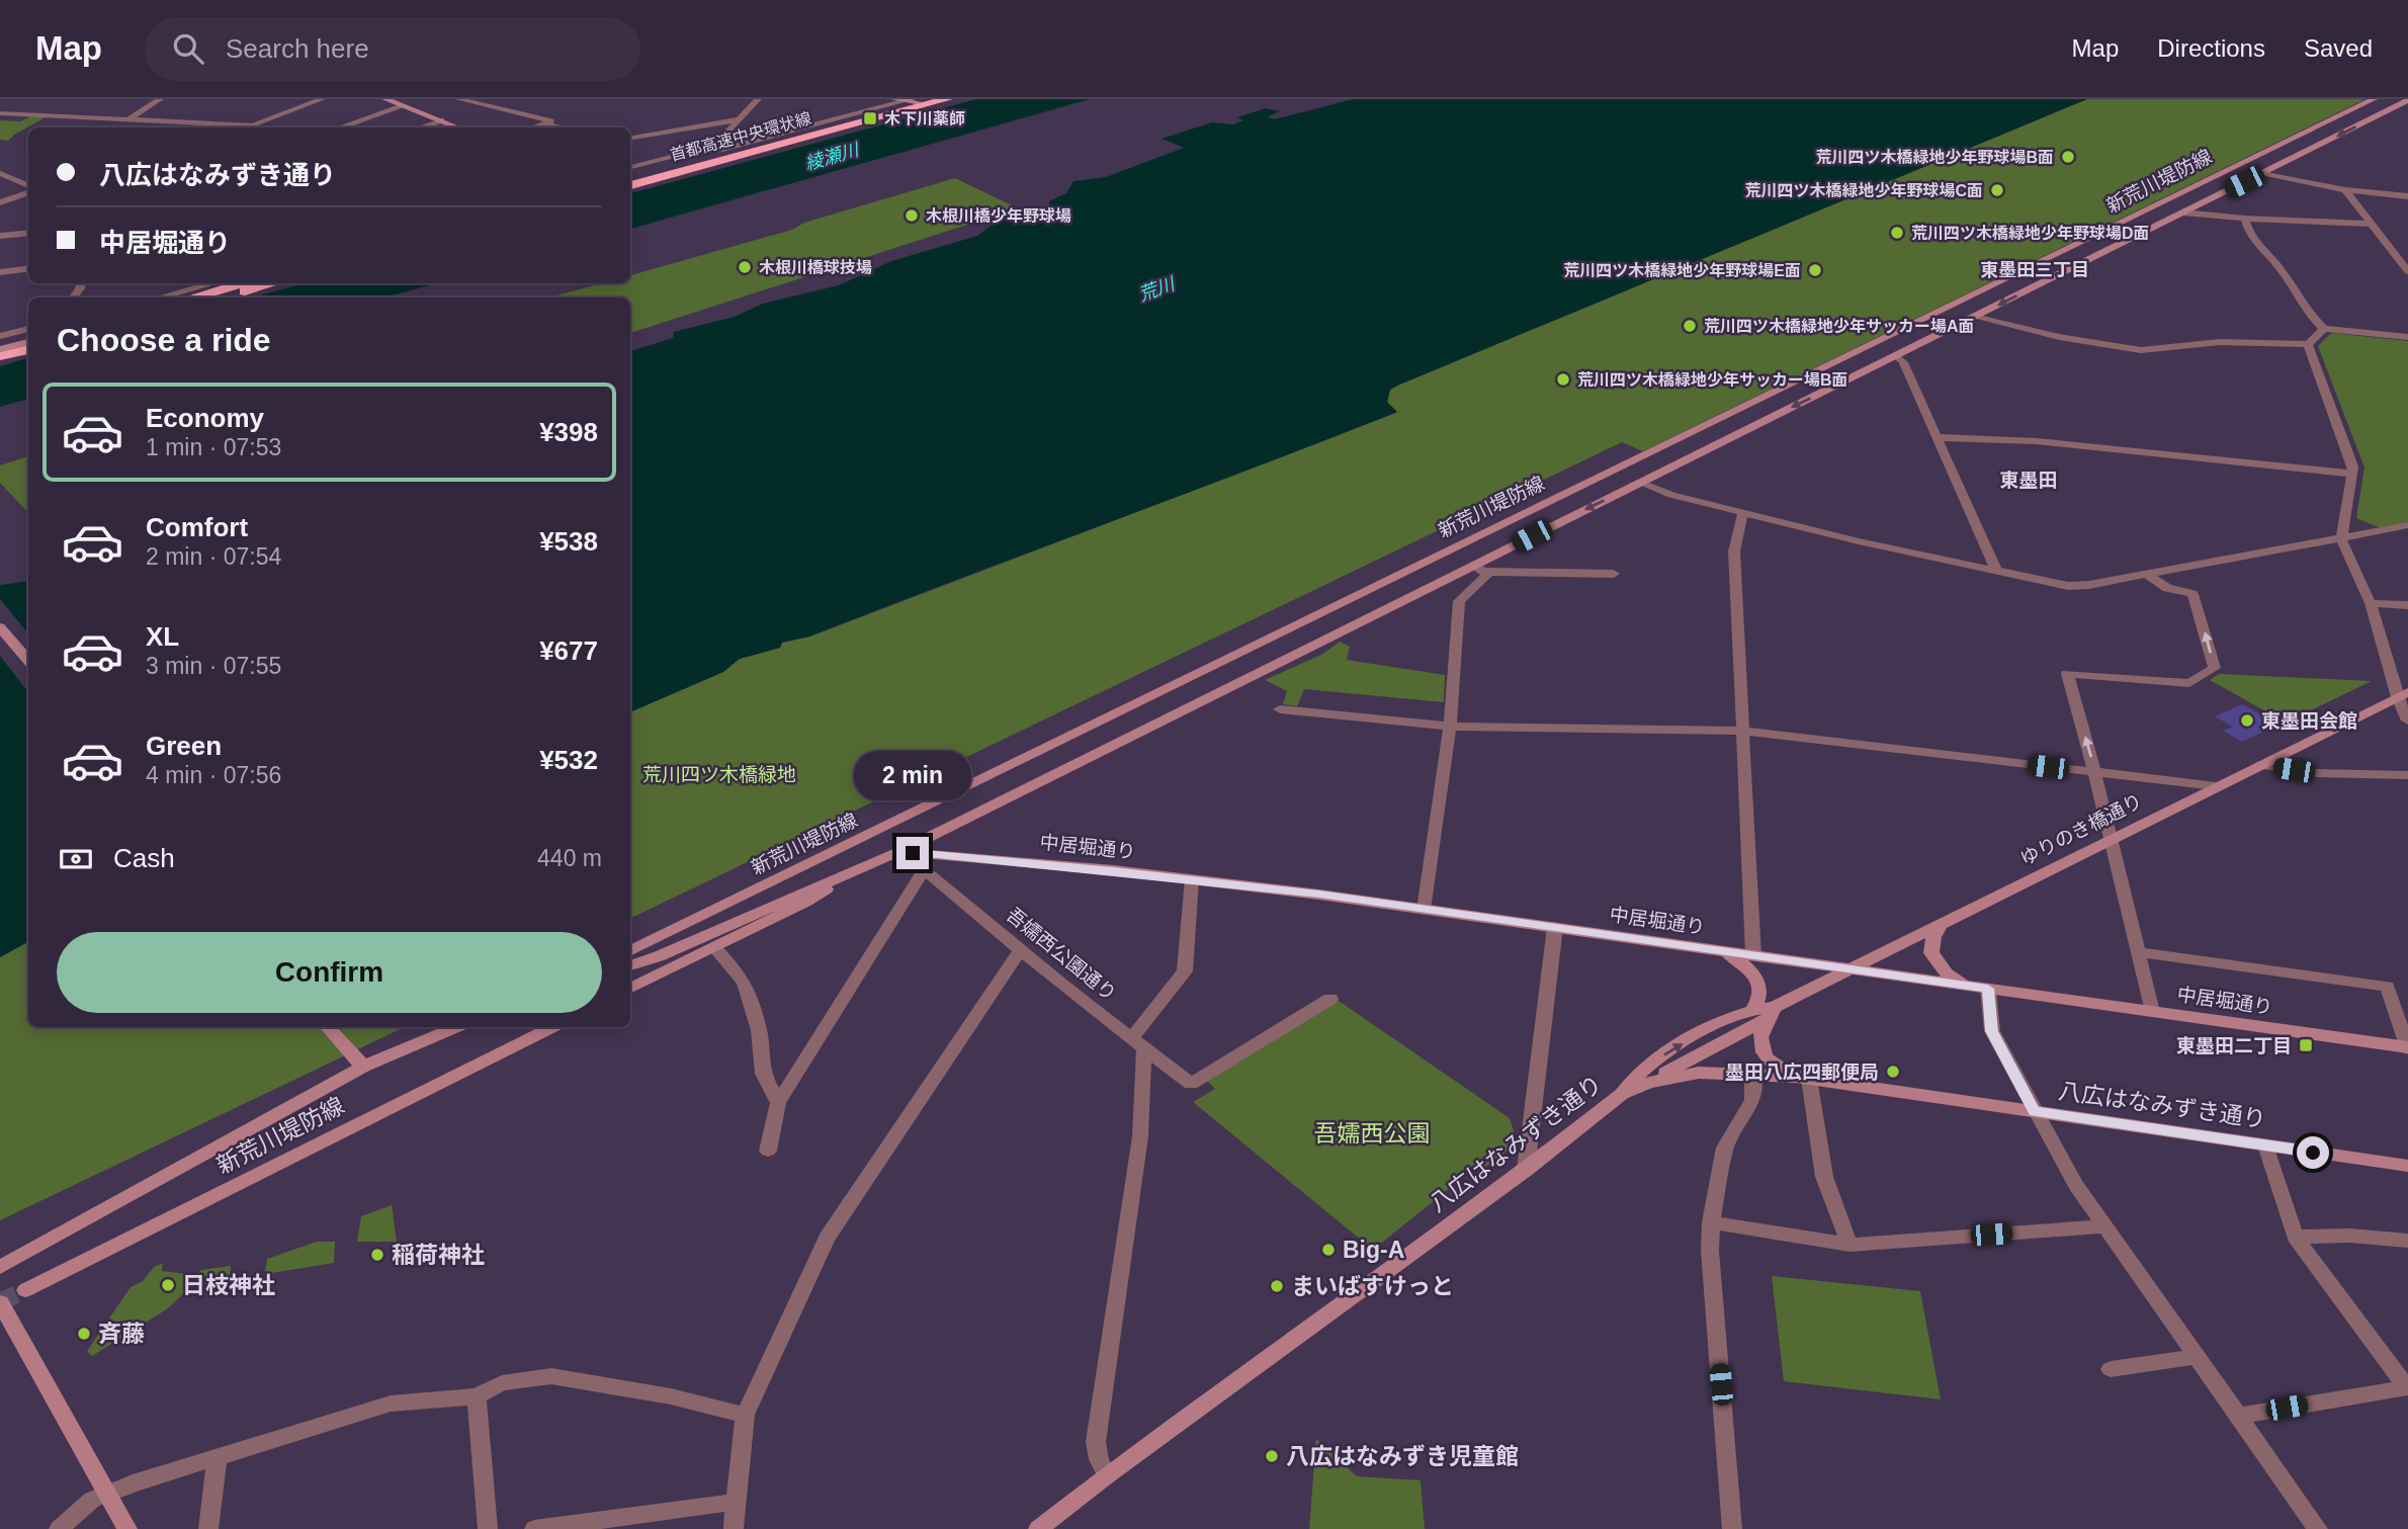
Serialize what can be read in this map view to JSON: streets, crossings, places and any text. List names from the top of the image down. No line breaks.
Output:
{"streets":{"highway":["首都高速中央環状線"],"main road":["新荒川堤防線","ゆりのき橋通り","中居堀通り","八広はなみずき通り"],"street":["吾嬬西公園通り"]},"crossings":[["新荒川堤防線","中居堀通り"],["ゆりのき橋通り","中居堀通り"],["ゆりのき橋通り","八広はなみずき通り"]],"districts":["東墨田三丁目","東墨田"],"water":["綾瀬川","荒川"],"parks":["荒川四ツ木橋緑地","吾嬬西公園"],"places":{"transit":["木下川薬師","東墨田二丁目"],"other":["荒川四ツ木橋緑地少年野球場B面","荒川四ツ木橋緑地少年野球場C面","木根川橋少年野球場","荒川四ツ木橋緑地少年野球場D面","木根川橋球技場","荒川四ツ木橋緑地少年野球場E面","荒川四ツ木橋緑地少年サッカー場A面","荒川四ツ木橋緑地少年サッカー場B面","東墨田会館","墨田八広四郵便局","Big-A","稲荷神社","日枝神社","まいばすけっと","斉藤","八広はなみずき児童館"]},"page":{"header":"Map","search":"Search here","nav":["Map","Directions","Saved"],"banner":["八広はなみずき通り","中居堀通り"],"heading":"Choose a ride","list":[{"name":"Economy","note":"1 min · 07:53","value":"¥398"},{"name":"Comfort","note":"2 min · 07:54","value":"¥538"},{"name":"XL","note":"3 min · 07:55","value":"¥677"},{"name":"Green","note":"4 min · 07:56","value":"¥532"}],"bubble":"2 min","pay":["Cash","440 m"],"buttons":"Confirm"}}
